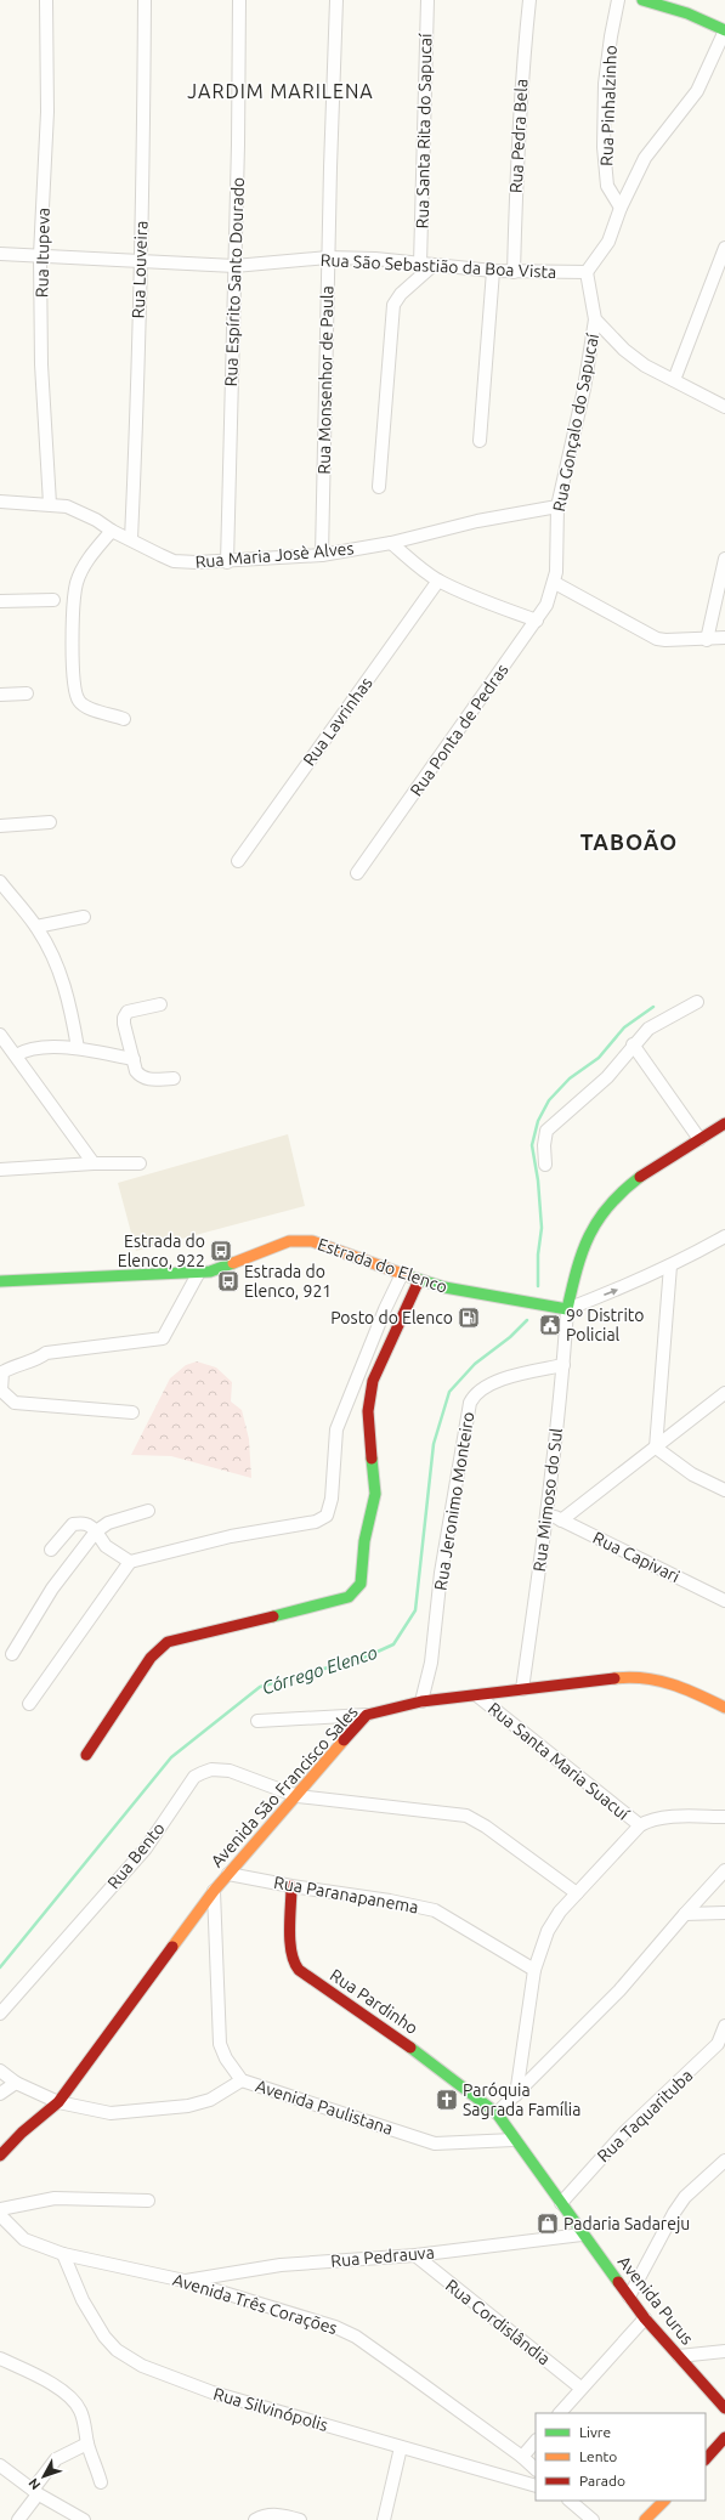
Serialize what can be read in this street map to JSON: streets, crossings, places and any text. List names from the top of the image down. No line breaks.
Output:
{"streets":{"street":["Rua Pinhalzinho","Rua Santa Rita do Sapucaí","Rua Pedra Bela","Rua Itupeva","Rua São Sebastião da Boa Vista","Rua Louveira","Rua Espírito Santo Dourado","Rua Monsenhor de Paula","Rua Gonçalo do Sapucaí","Rua Maria Josè Alves","Rua Lavrinhas","Rua Ponta de Pedras","Estrada do Elenco","Rua Mimoso do Sul","Rua Jeronimo Monteiro","Rua Capivari","Rua Santa Maria Suacuí","Avenida São Francisco Sales","Rua Bento","Rua Paranapanema","Rua Pardinho","Avenida Paulistana","Rua Taquarituba","Rua Pedrauva","Avenida Purus","Avenida Três Corações","Rua Cordislândia","Rua Silvinópolis"]},"crossings":[["Rua Santa Rita do Sapucaí","Rua São Sebastião da Boa Vista"],["Rua Pedra Bela","Rua São Sebastião da Boa Vista"],["Rua Itupeva","Rua São Sebastião da Boa Vista"],["Rua Itupeva","Rua Maria Josè Alves"],["Rua São Sebastião da Boa Vista","Rua Louveira"],["Rua São Sebastião da Boa Vista","Rua Espírito Santo Dourado"],["Rua São Sebastião da Boa Vista","Rua Monsenhor de Paula"],["Rua Louveira","Rua Maria Josè Alves"],["Rua Espírito Santo Dourado","Rua Maria Josè Alves"],["Rua Monsenhor de Paula","Rua Maria Josè Alves"],["Rua Gonçalo do Sapucaí","Rua Maria Josè Alves"],["Rua Gonçalo do Sapucaí","Rua Ponta de Pedras"],["Estrada do Elenco","Rua Mimoso do Sul"],["Rua Mimoso do Sul","Rua Jeronimo Monteiro"],["Rua Mimoso do Sul","Rua Capivari"],["Rua Mimoso do Sul","Avenida São Francisco Sales"],["Rua Jeronimo Monteiro","Avenida São Francisco Sales"],["Rua Santa Maria Suacuí","Avenida São Francisco Sales"],["Avenida São Francisco Sales","Rua Bento"],["Avenida São Francisco Sales","Rua Paranapanema"],["Avenida São Francisco Sales","Avenida Paulistana"],["Rua Paranapanema","Rua Pardinho"],["Rua Pardinho","Avenida Purus"],["Avenida Paulistana","Avenida Purus"],["Rua Taquarituba","Avenida Purus"],["Rua Pedrauva","Avenida Purus"],["Rua Pedrauva","Avenida Três Corações"],["Rua Pedrauva","Rua Cordislândia"],["Avenida Três Corações","Rua Silvinópolis"]],"districts":["JARDIM MARILENA","TABOÃO"],"water":["Córrego Elenco"],"places":{"bus stop":["Estrada do Elenco, 922","Estrada do Elenco, 921"],"fuel station":["Posto do Elenco"],"public building":["9º Distrito Policial"],"church":["Paróquia Sagrada Família"],"shop":["Padaria Sadareju"]},"legend":["Livre","Lento","Parado"],"north":"bottom left"}
